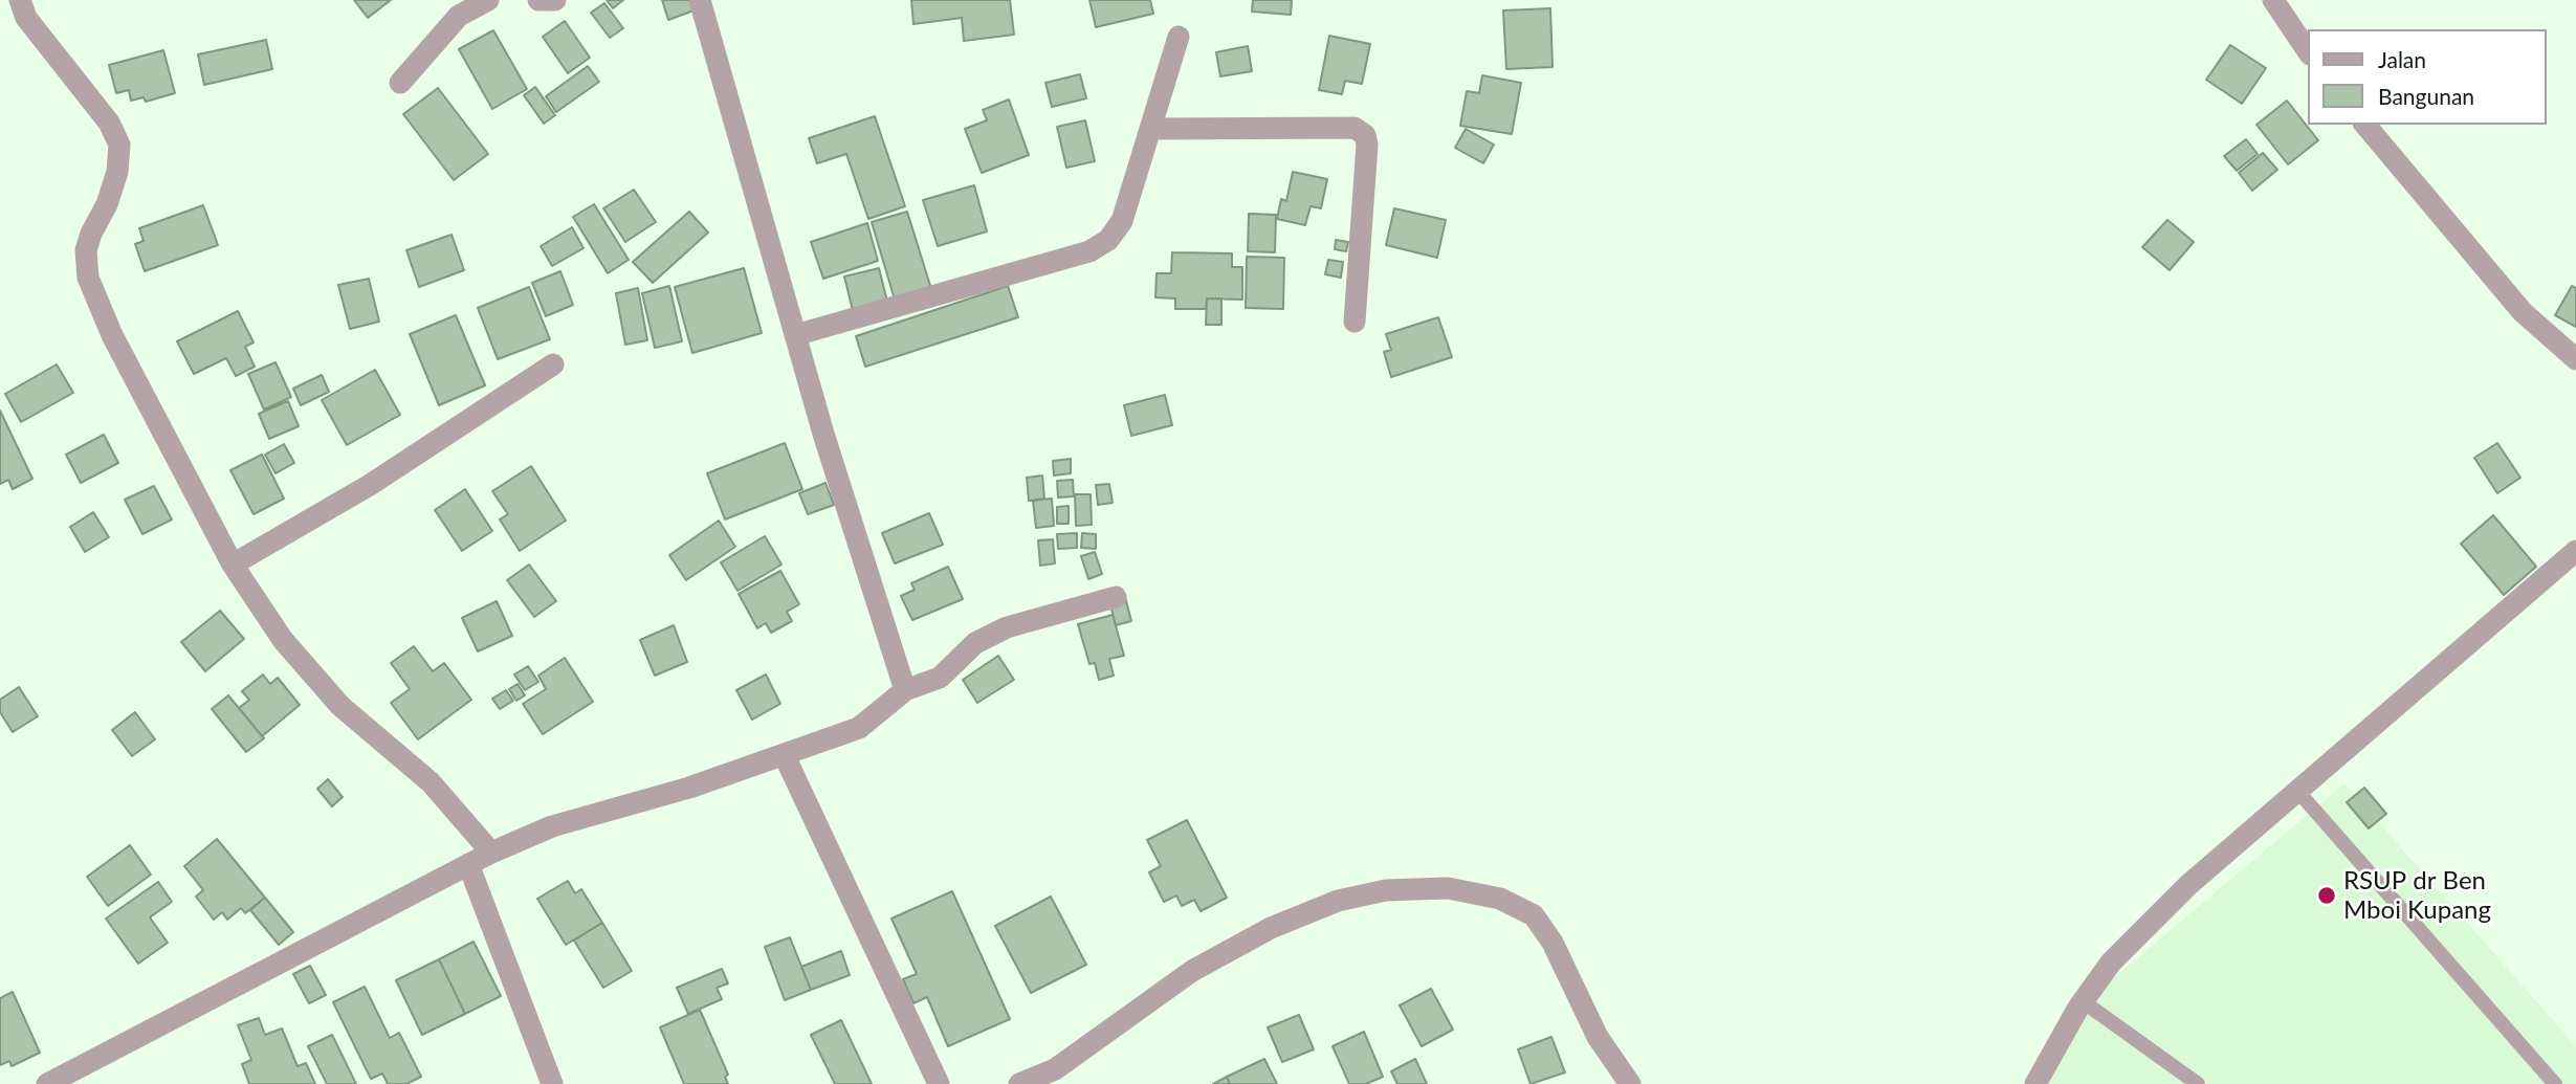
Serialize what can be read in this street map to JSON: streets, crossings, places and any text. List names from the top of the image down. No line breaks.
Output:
{"places":["RSUP dr Ben Mboi Kupang"],"legend":["Jalan","Bangunan"]}
